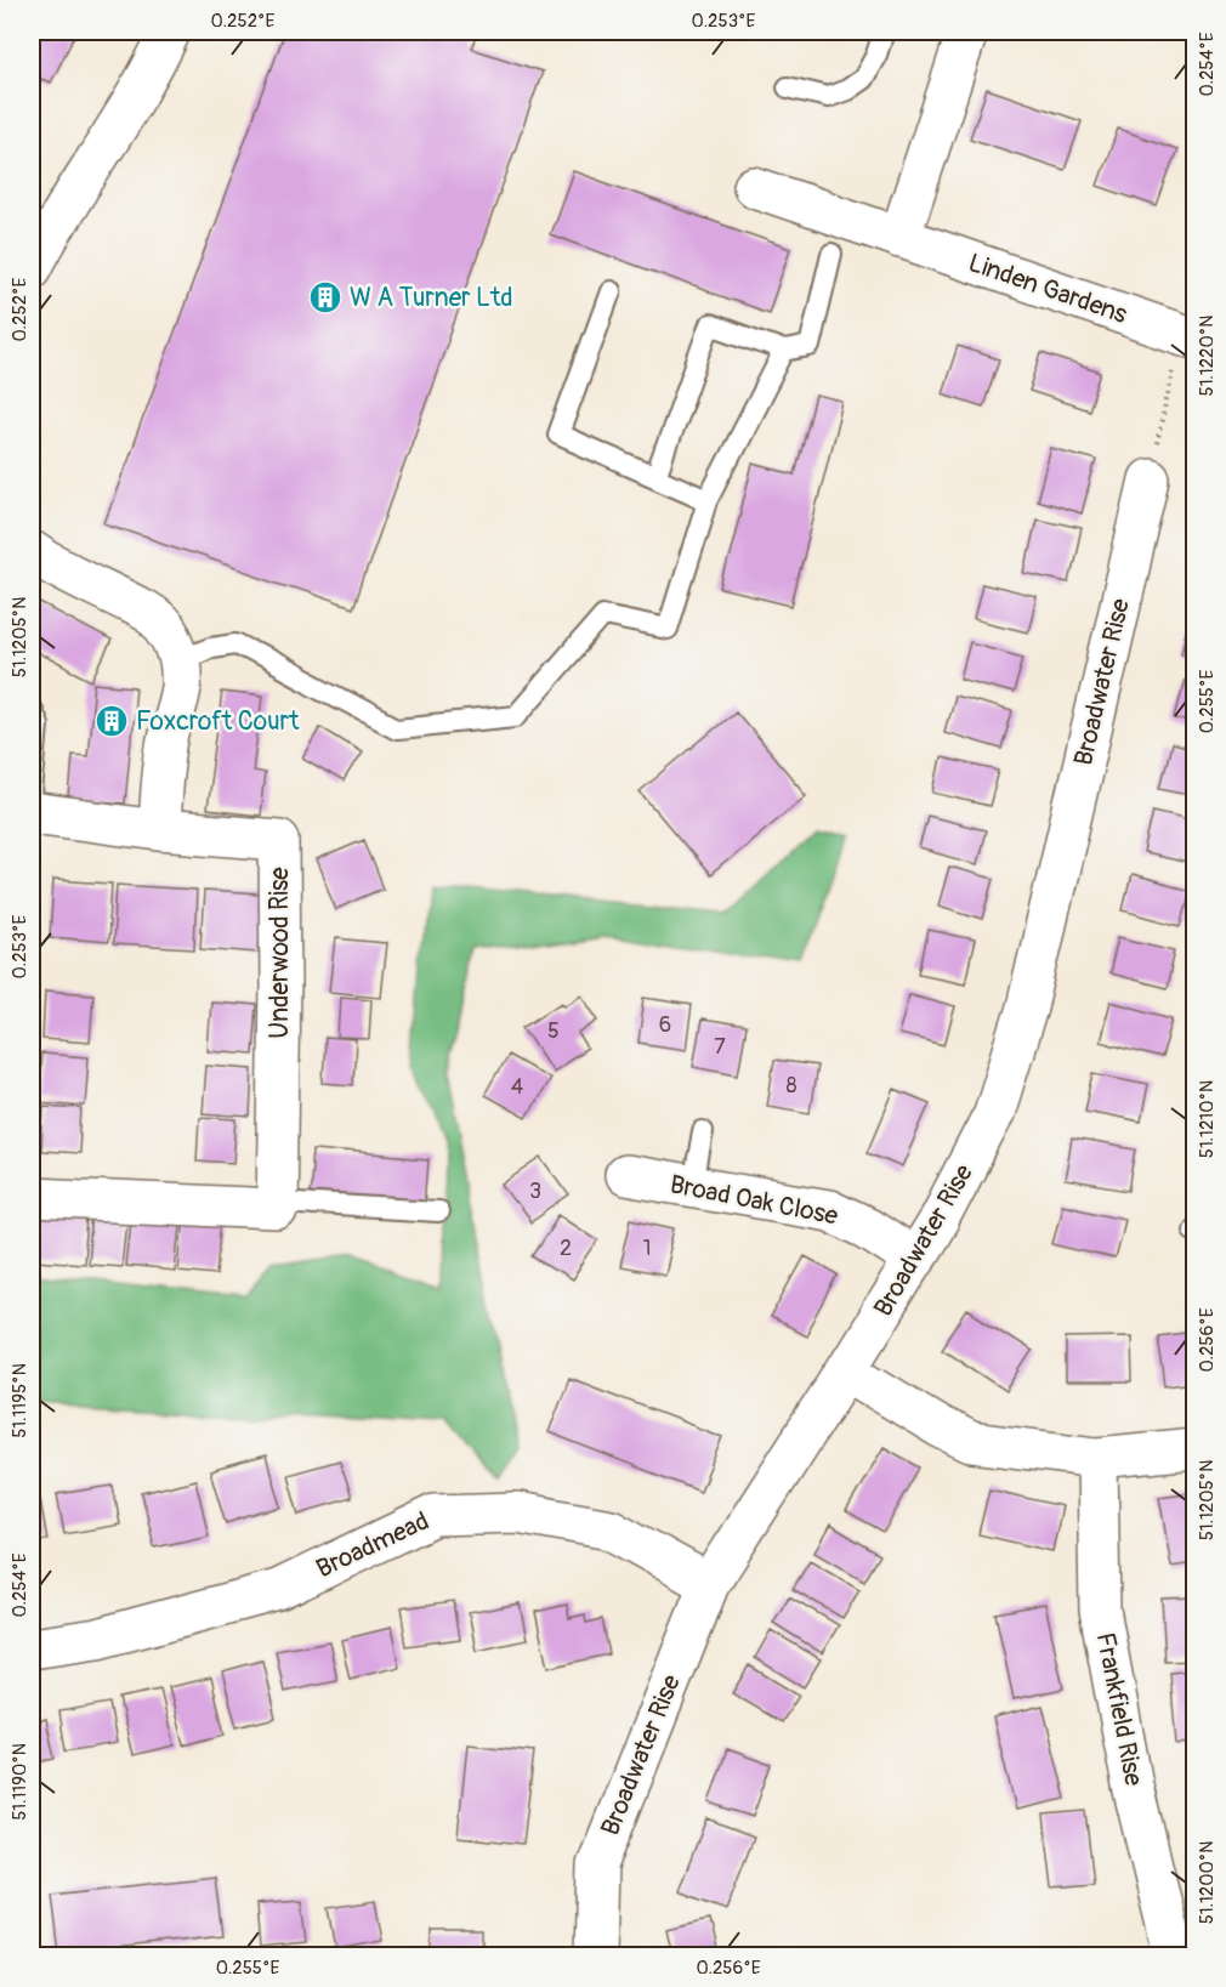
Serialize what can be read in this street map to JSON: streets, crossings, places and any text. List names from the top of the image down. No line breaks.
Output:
{"streets":{"street":["Linden Gardens","Broadwater Rise","Underwood Rise","Broad Oak Close","Broadmead","Frankfield Rise"]},"crossings":[["Broadwater Rise","Broad Oak Close"],["Broadwater Rise","Broadmead"]],"places":{"building":["W A Turner Ltd","Foxcroft Court"]},"house_numbers":["6","5","7","8","4","3","2","1"],"coordinates":["0.252°E","0.253°E","0.254°E","51.1220°N","51.1205°N","0.255°E","51.1210°N","0.256°E","51.1195°N","51.1190°N","51.1200°N"]}
